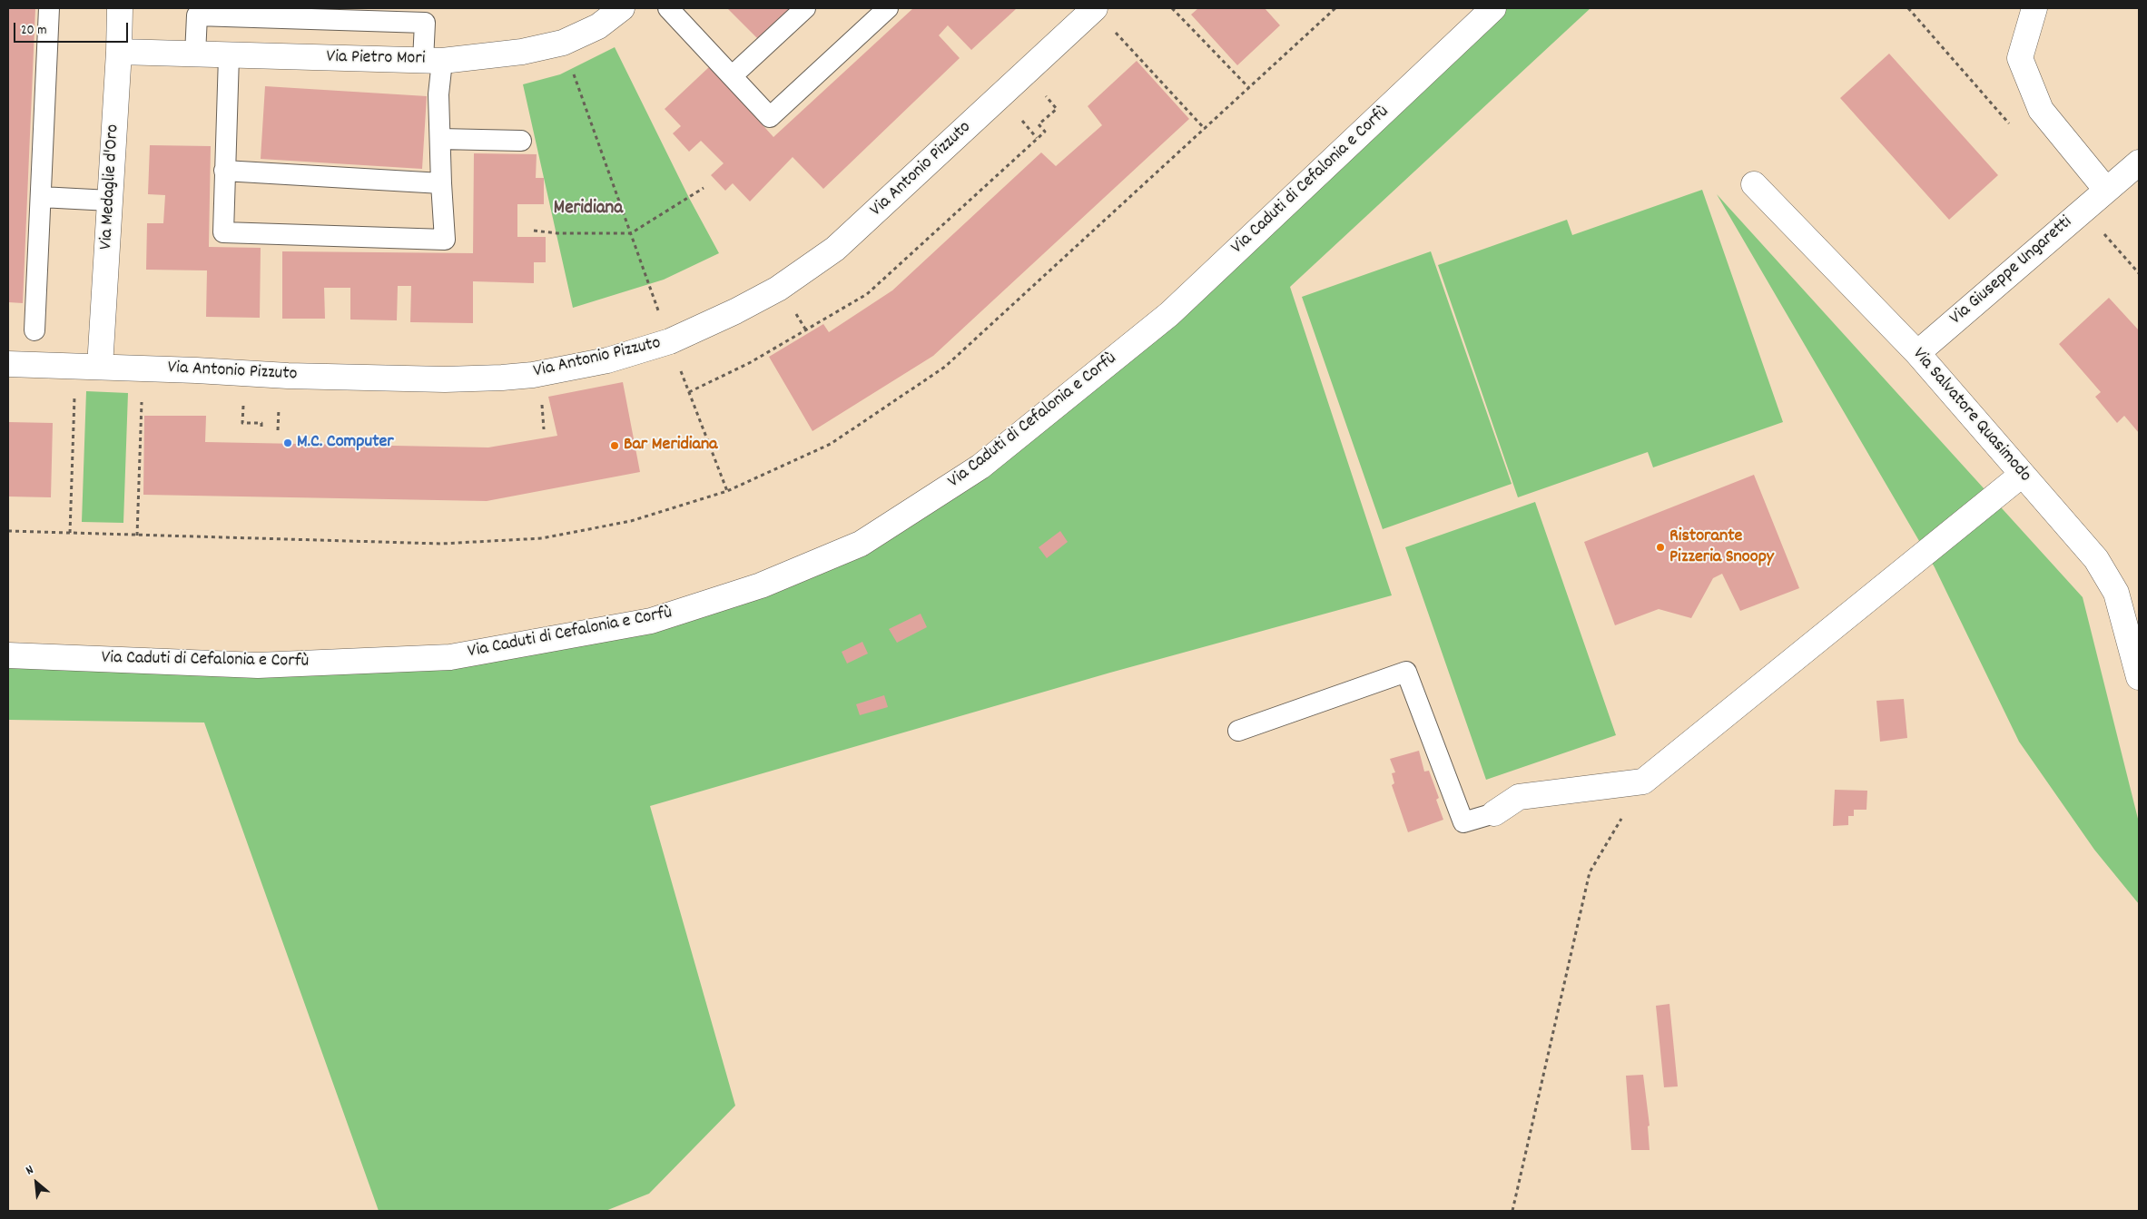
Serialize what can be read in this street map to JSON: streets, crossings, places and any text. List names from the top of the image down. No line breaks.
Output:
{"streets":{"street":["Via Pietro Mori","Via Antonio Pizzuto","Via Caduti di Cefalonia e Corfù","Via Medaglie d'Oro","Via Giuseppe Ungaretti","Via Salvatore Quasimodo"]},"crossings":[["Via Pietro Mori","Via Medaglie d'Oro"],["Via Antonio Pizzuto","Via Medaglie d'Oro"],["Via Giuseppe Ungaretti","Via Salvatore Quasimodo"]],"districts":["Meridiana"],"places":["M.C. Computer","Bar Meridiana","Ristorante Pizzeria Snoopy"],"scale_bar":"20 m","north":"top left"}
